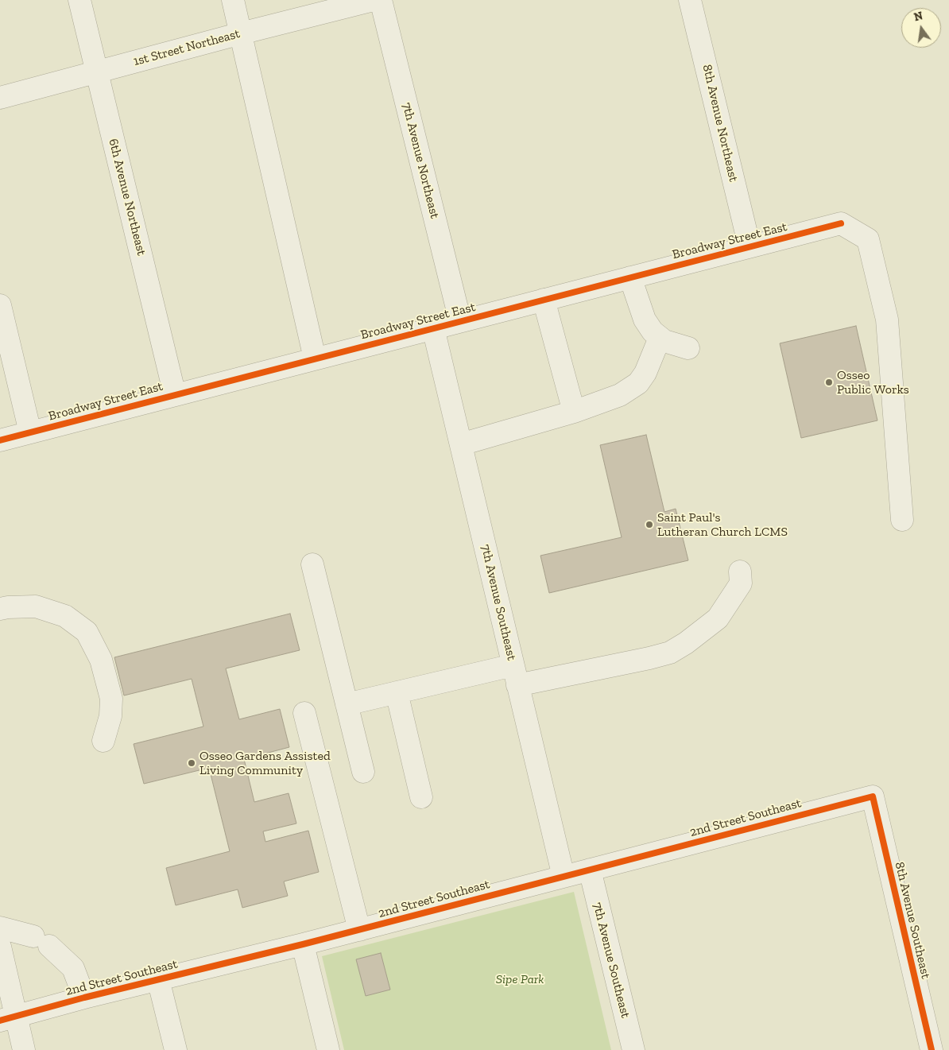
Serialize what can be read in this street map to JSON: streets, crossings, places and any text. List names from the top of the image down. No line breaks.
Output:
{"streets":{"street":["1st Street Northeast","8th Avenue Northeast","7th Avenue Northeast","6th Avenue Northeast","Broadway Street East","7th Avenue Southeast","2nd Street Southeast","8th Avenue Southeast"]},"crossings":[["1st Street Northeast","6th Avenue Northeast"],["8th Avenue Northeast","Broadway Street East"],["7th Avenue Northeast","Broadway Street East"],["6th Avenue Northeast","Broadway Street East"],["Broadway Street East","7th Avenue Southeast"],["7th Avenue Southeast","2nd Street Southeast"],["2nd Street Southeast","8th Avenue Southeast"]],"parks":["Sipe Park"],"places":["Osseo Public Works","Saint Paul's Lutheran Church LCMS","Osseo Gardens Assisted Living Community"],"north":"top"}
